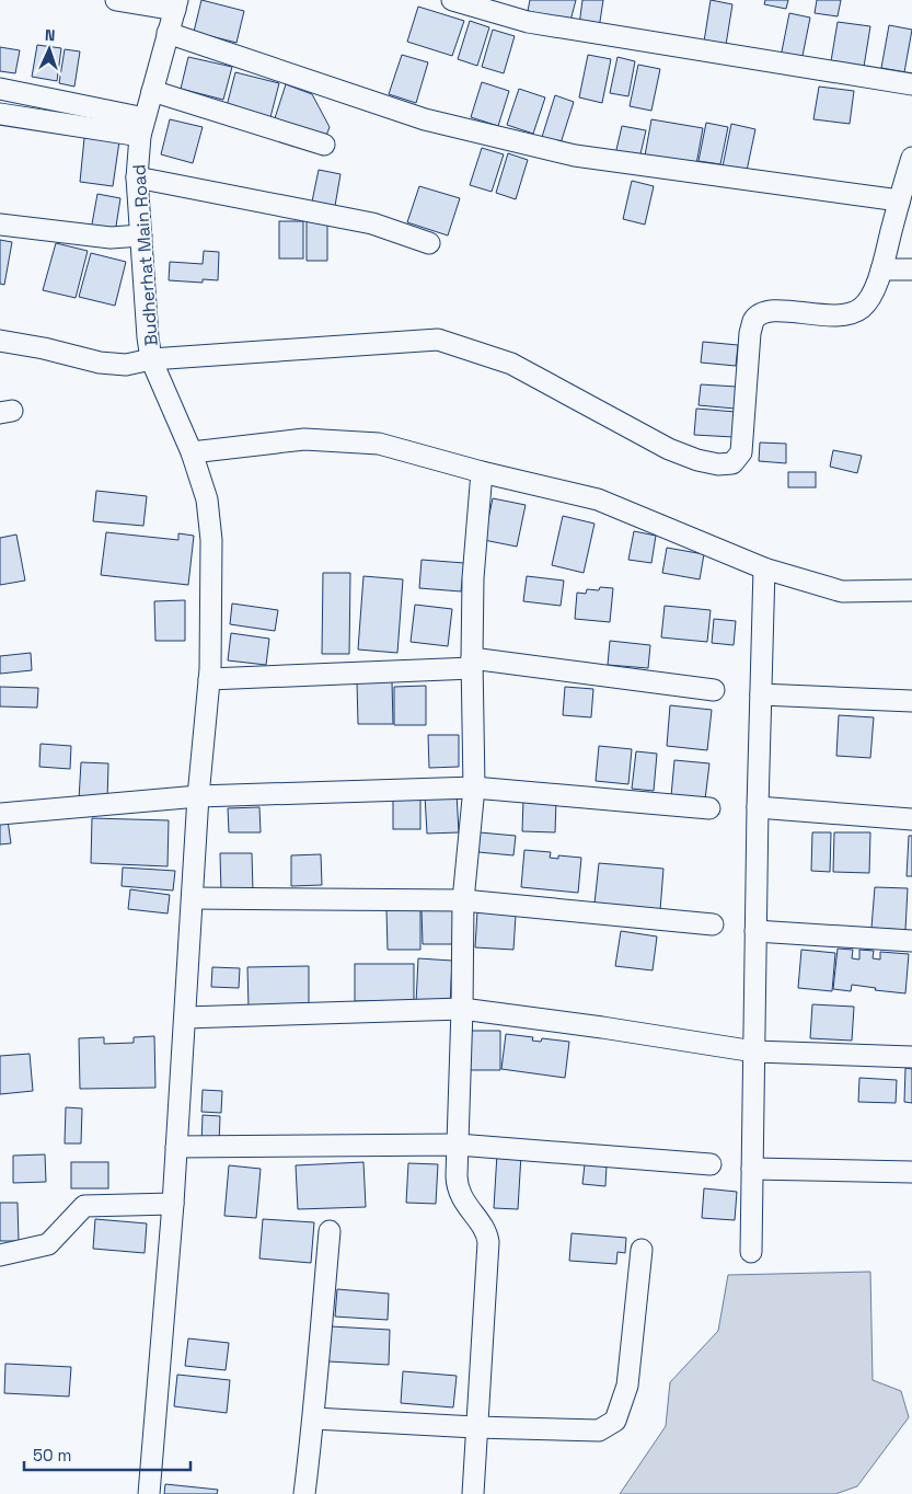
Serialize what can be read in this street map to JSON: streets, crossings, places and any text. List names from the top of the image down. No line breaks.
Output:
{"streets":{"street":["Budherhat Main Road"]},"scale_bar":"50 m","north":"top"}
